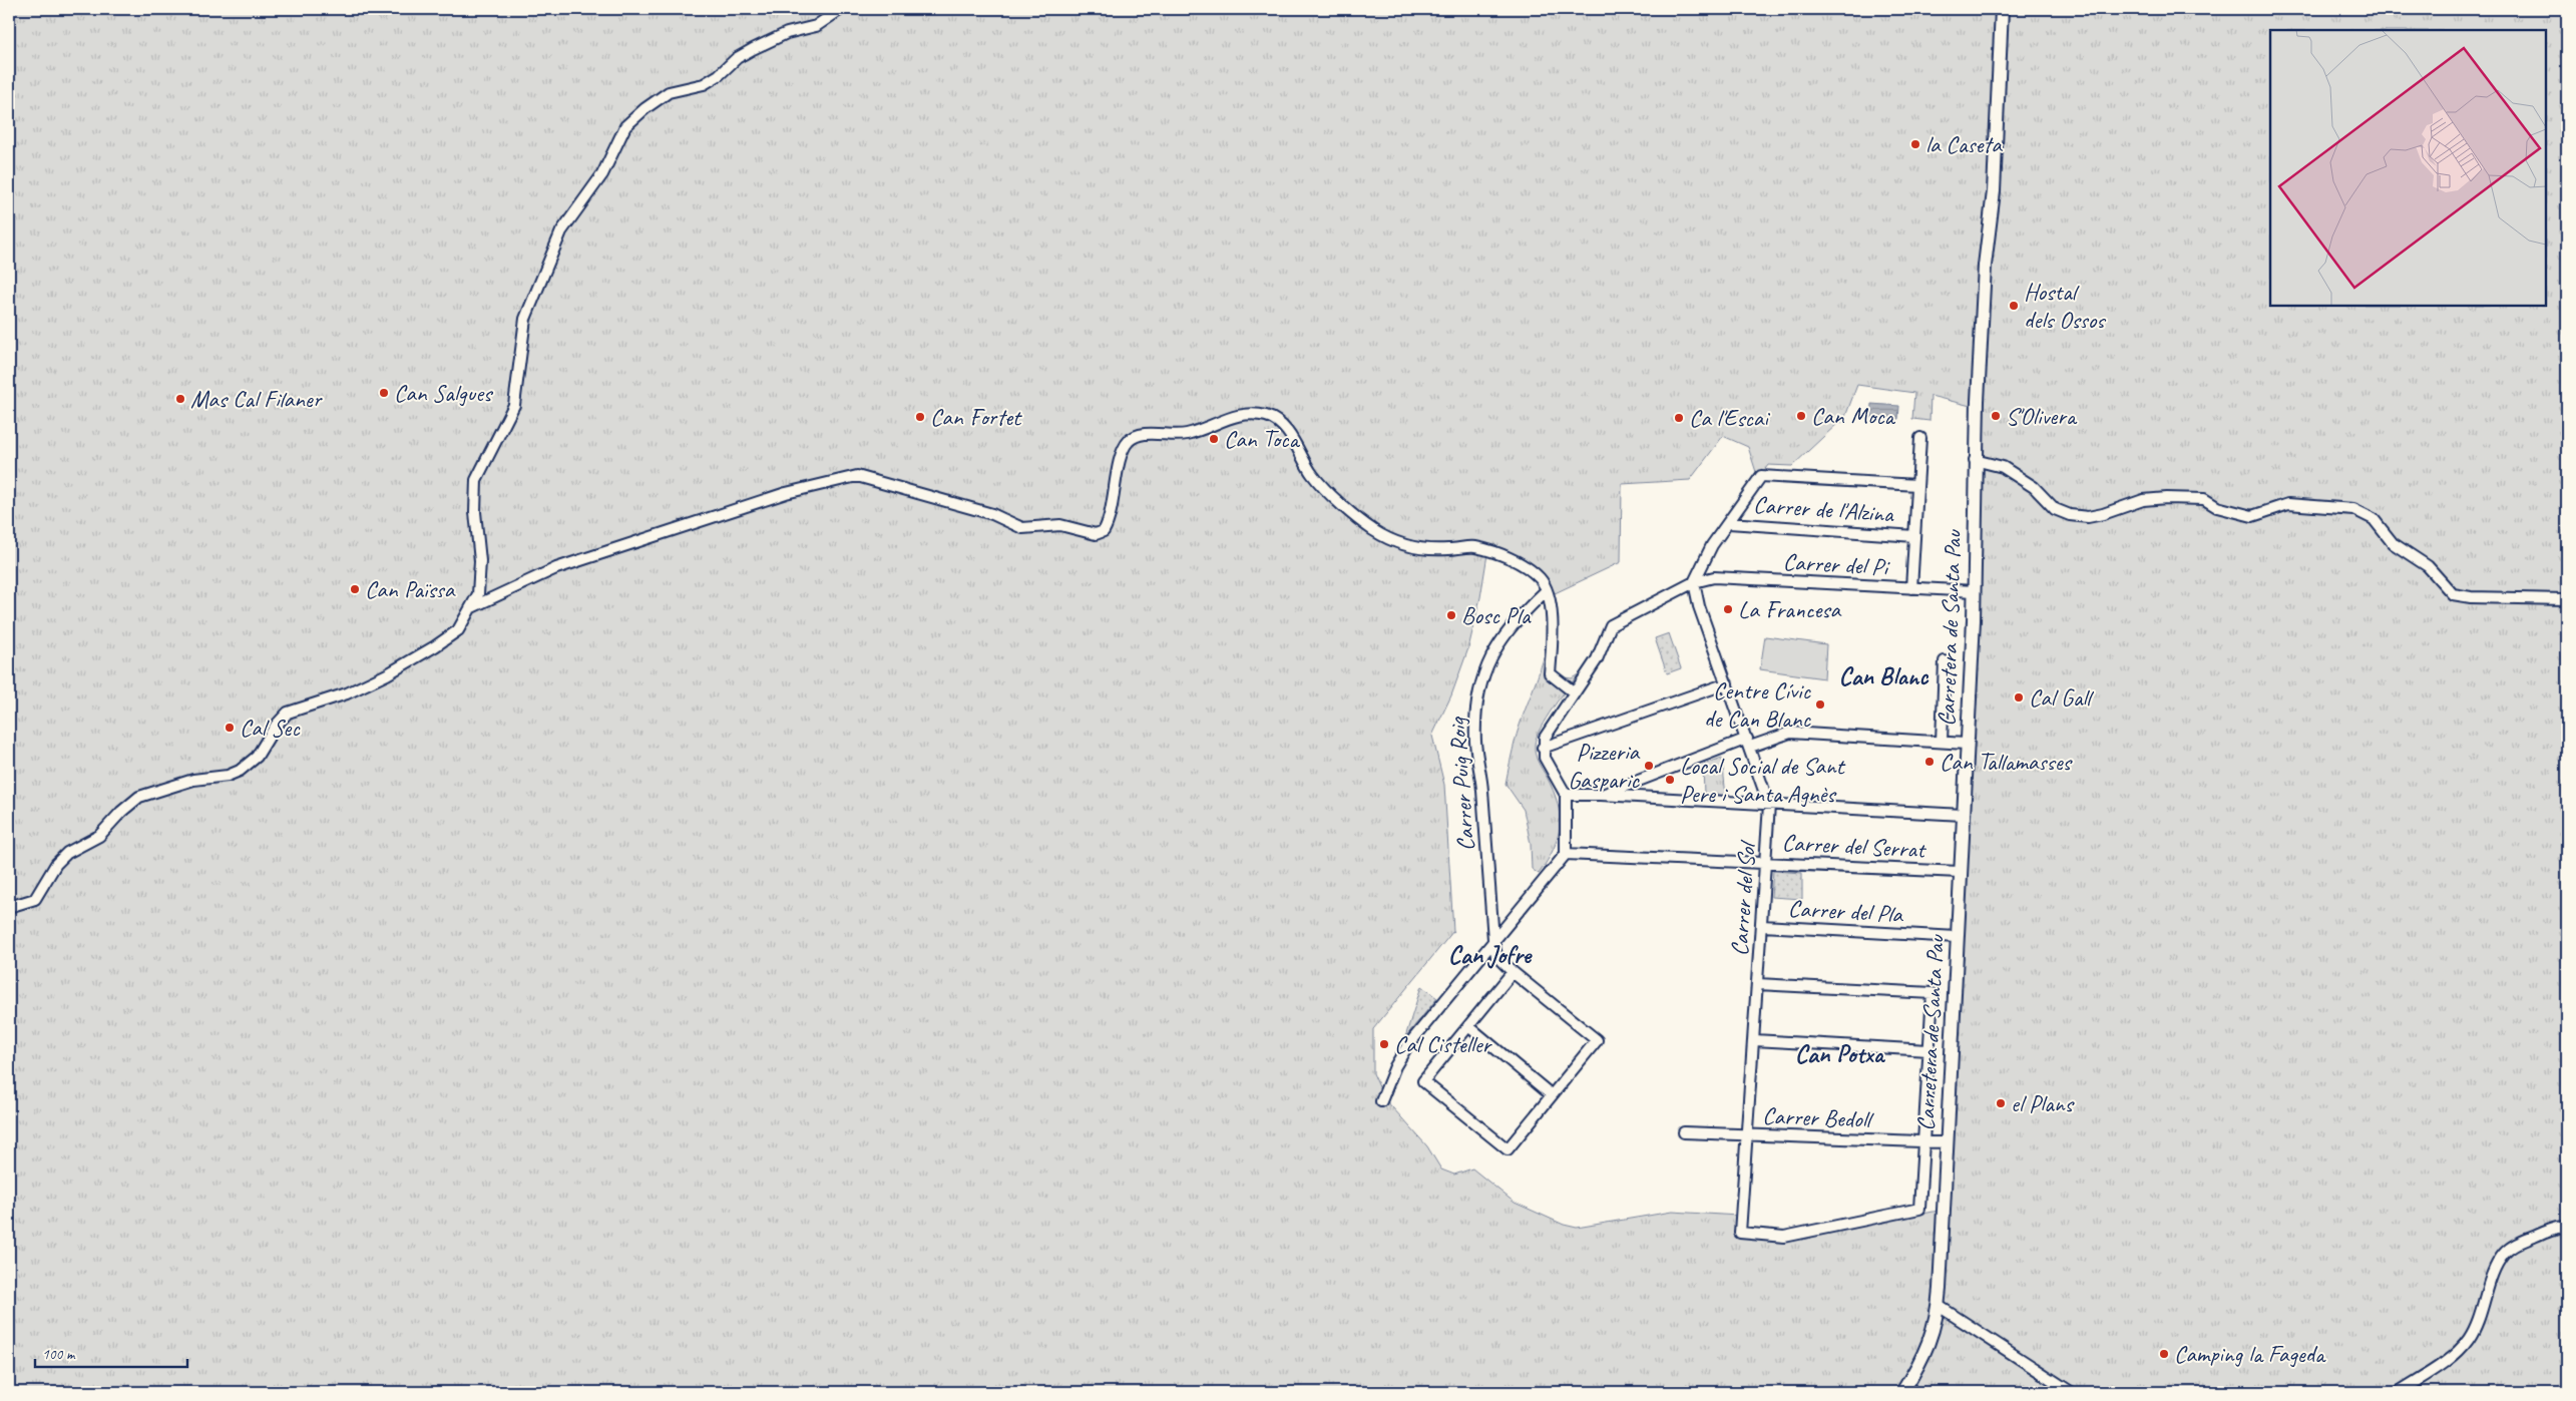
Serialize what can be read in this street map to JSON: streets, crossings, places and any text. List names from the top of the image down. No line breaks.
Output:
{"streets":{"main road":["Carretera de Santa Pau"],"street":["Carrer de l'Alzina","Carrer del Pi","Carrer Puig Roig","Carrer del Serrat","Carrer del Sol","Carrer del Pla","Carrer Bedoll"]},"crossings":[["Carrer del Pi","Carretera de Santa Pau"],["Carrer del Pi","Carrer del Sol"],["Carretera de Santa Pau","Carrer del Serrat"],["Carretera de Santa Pau","Carrer del Pla"],["Carretera de Santa Pau","Carrer Bedoll"],["Carrer del Serrat","Carrer del Sol"],["Carrer del Sol","Carrer del Pla"],["Carrer del Sol","Carrer Bedoll"]],"districts":["Can Blanc","Can Jofre","Can Potxa"],"places":["la Caseta","Hostal dels Ossos","Can Salgues","Mas Cal Filaner","Can Moca","S'Olivera","Can Fortet","Ca l'Escai","Can Toca","Can Païssa","La Francesa","Bosc Pla","Cal Gall","Centre Cívic de Can Blanc","Cal Sec","Can Tallamasses","Pizzeria Gasparic","Local Social de Sant Pere i Santa Agnès","Cal Cisteller","el Plans","Camping la Fageda"],"scale_bar":"100 m"}
